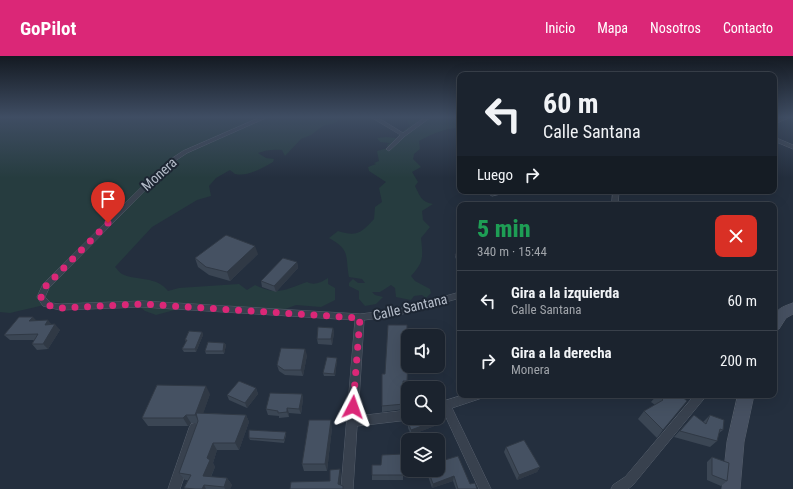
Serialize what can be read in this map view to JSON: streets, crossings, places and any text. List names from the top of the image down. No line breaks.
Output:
{"streets":{"street":["Monera","Calle Santana"]},"crossings":[["Monera","Calle Santana"]],"page":{"header":"GoPilot","nav":["Inicio","Mapa","Nosotros","Contacto"],"turn":["60 m","Calle Santana"],"then":"Luego","heading":["5 min","340 m · 15:44"],"list":[{"name":"Gira a la izquierda","note":"Calle Santana","value":"60 m"},{"name":"Gira a la derecha","note":"Monera","value":"200 m"}]}}
